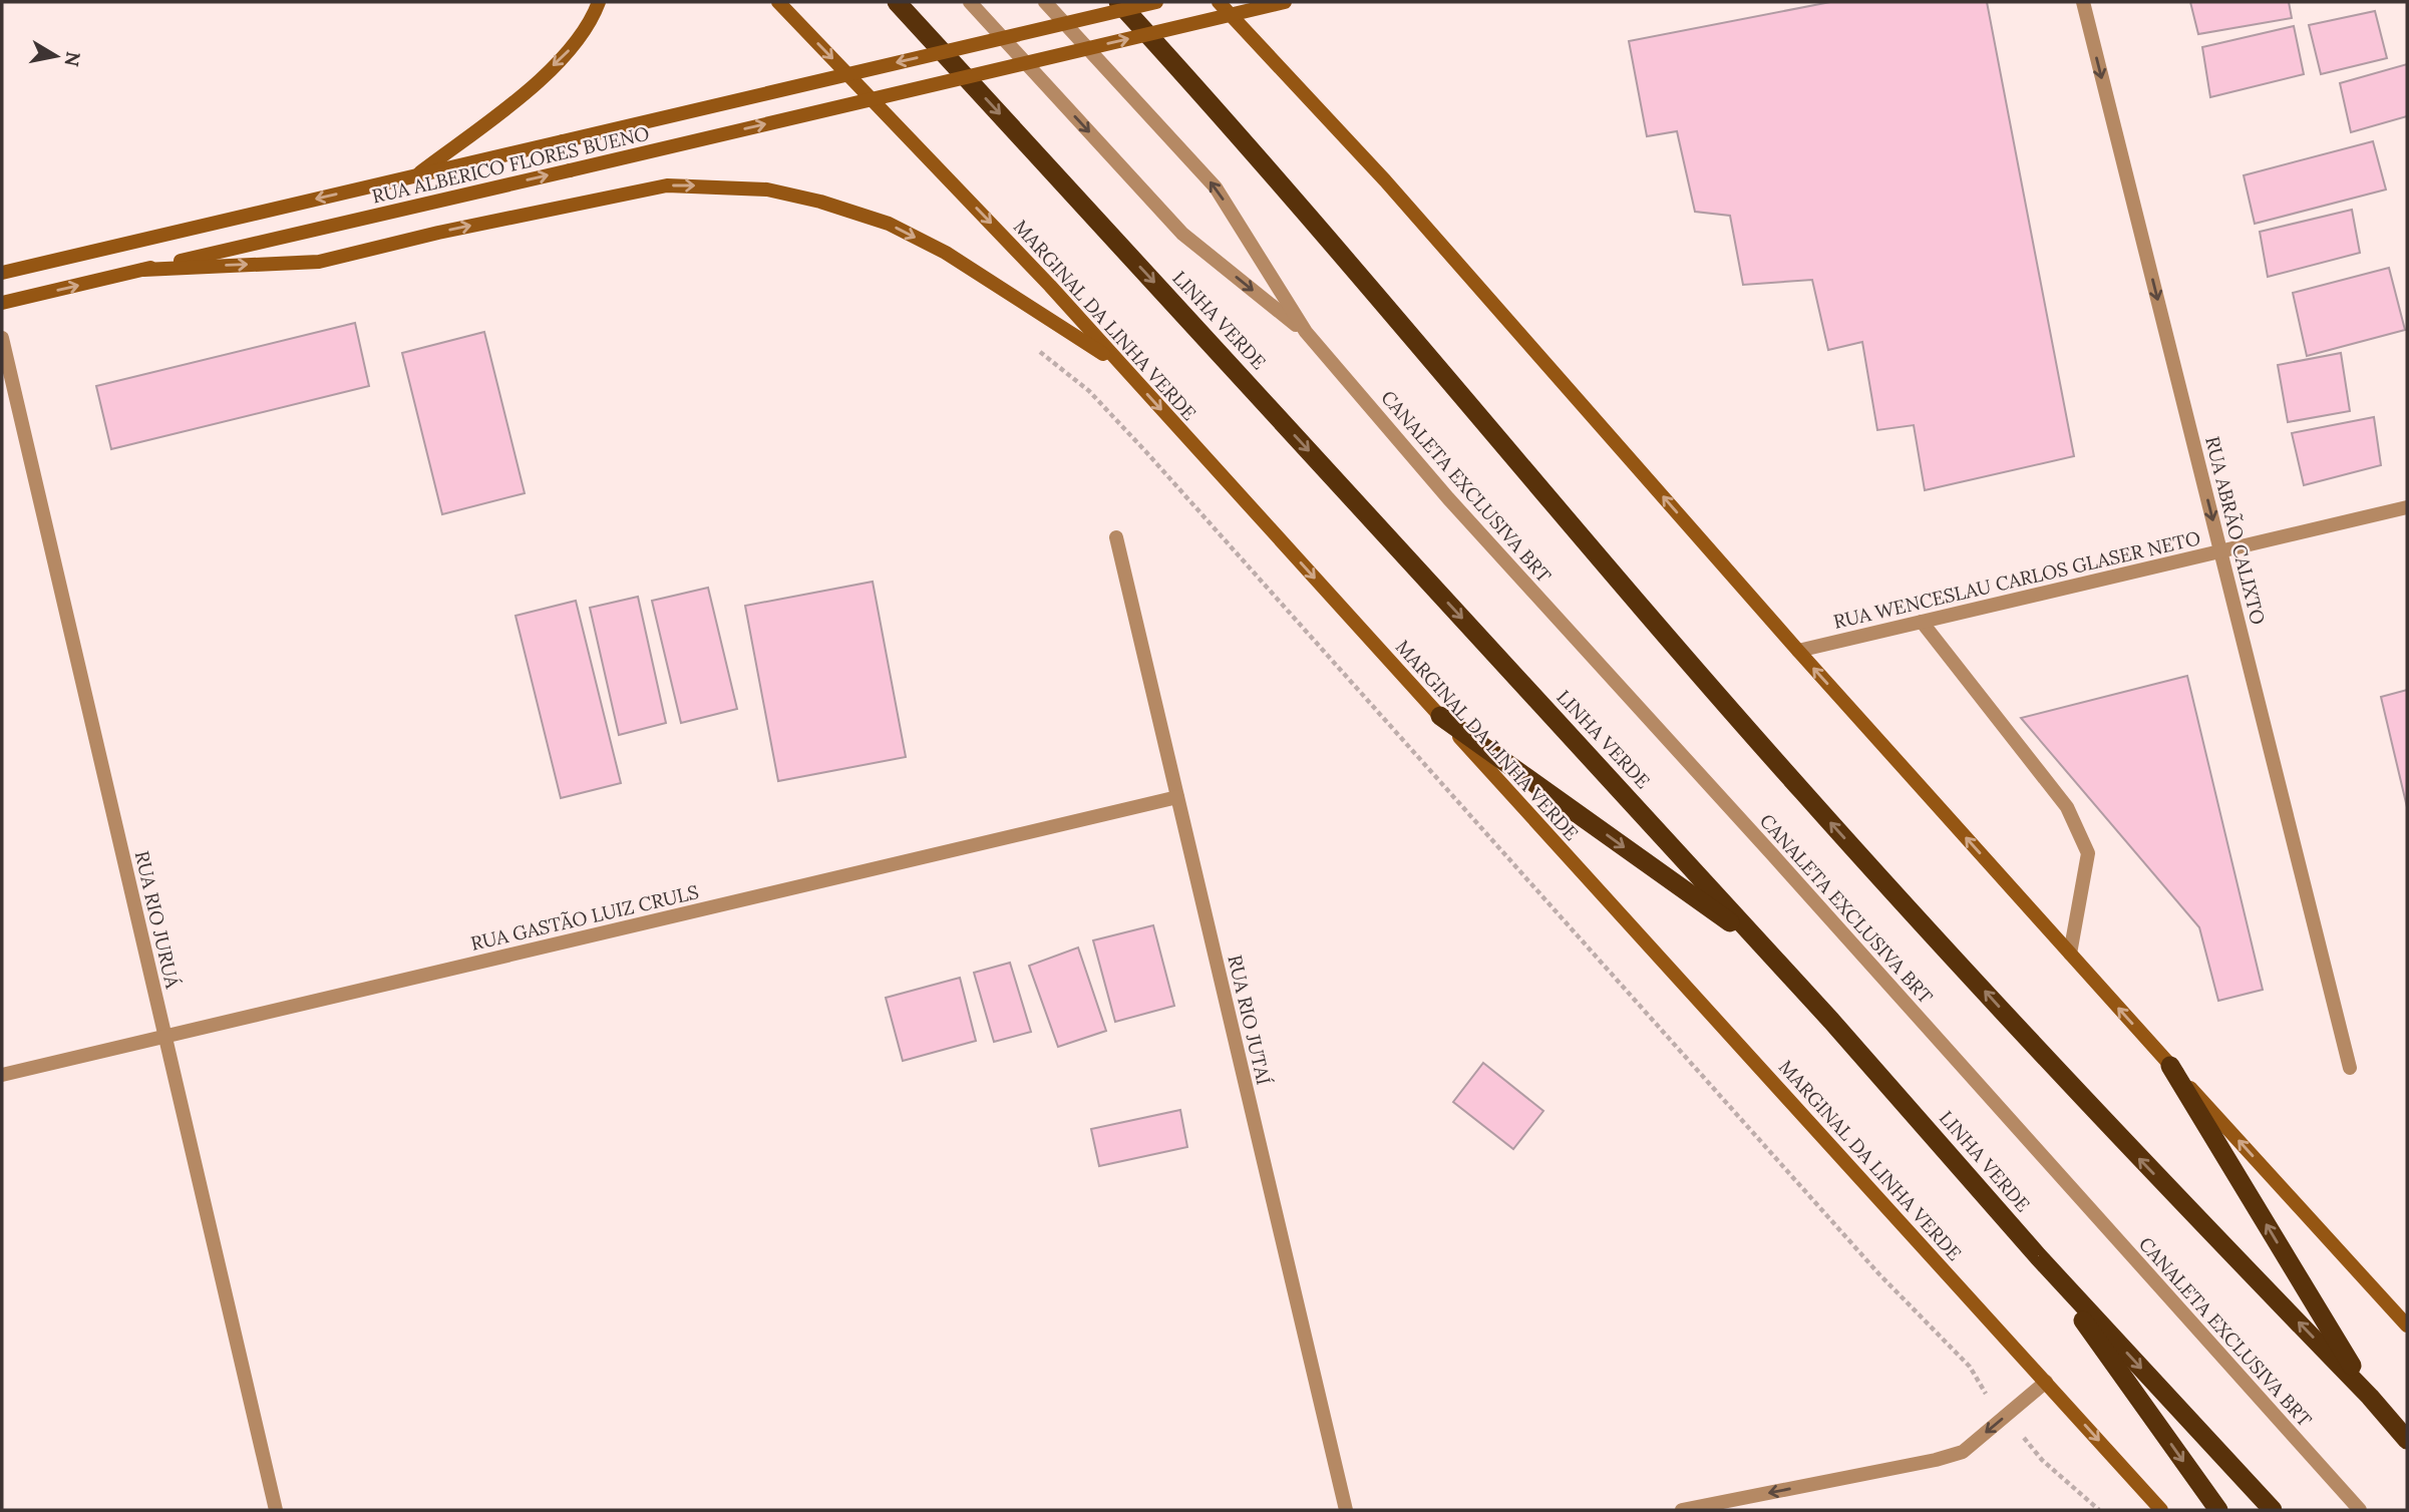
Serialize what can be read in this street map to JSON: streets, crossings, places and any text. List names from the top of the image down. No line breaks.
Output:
{"streets":{"highway":["LINHA VERDE"],"main road":["RUA ALBERICO FLORES BUENO","MARGINAL DA LINHA VERDE"],"street":["CANALETA EXCLUSIVA BRT","RUA ABRÃO CALIXTO","RUA WENCESLAU CARLOS GLASER NETO","RUA GASTÃO LUIZ CRULS","RUA RIO JURUÁ","RUA RIO JUTAÍ"]},"crossings":[["RUA ABRÃO CALIXTO","RUA WENCESLAU CARLOS GLASER NETO"],["RUA GASTÃO LUIZ CRULS","RUA RIO JURUÁ"],["RUA GASTÃO LUIZ CRULS","RUA RIO JUTAÍ"]],"one_way":["MARGINAL DA LINHA VERDE","RUA ABRÃO CALIXTO"],"north":"right"}
